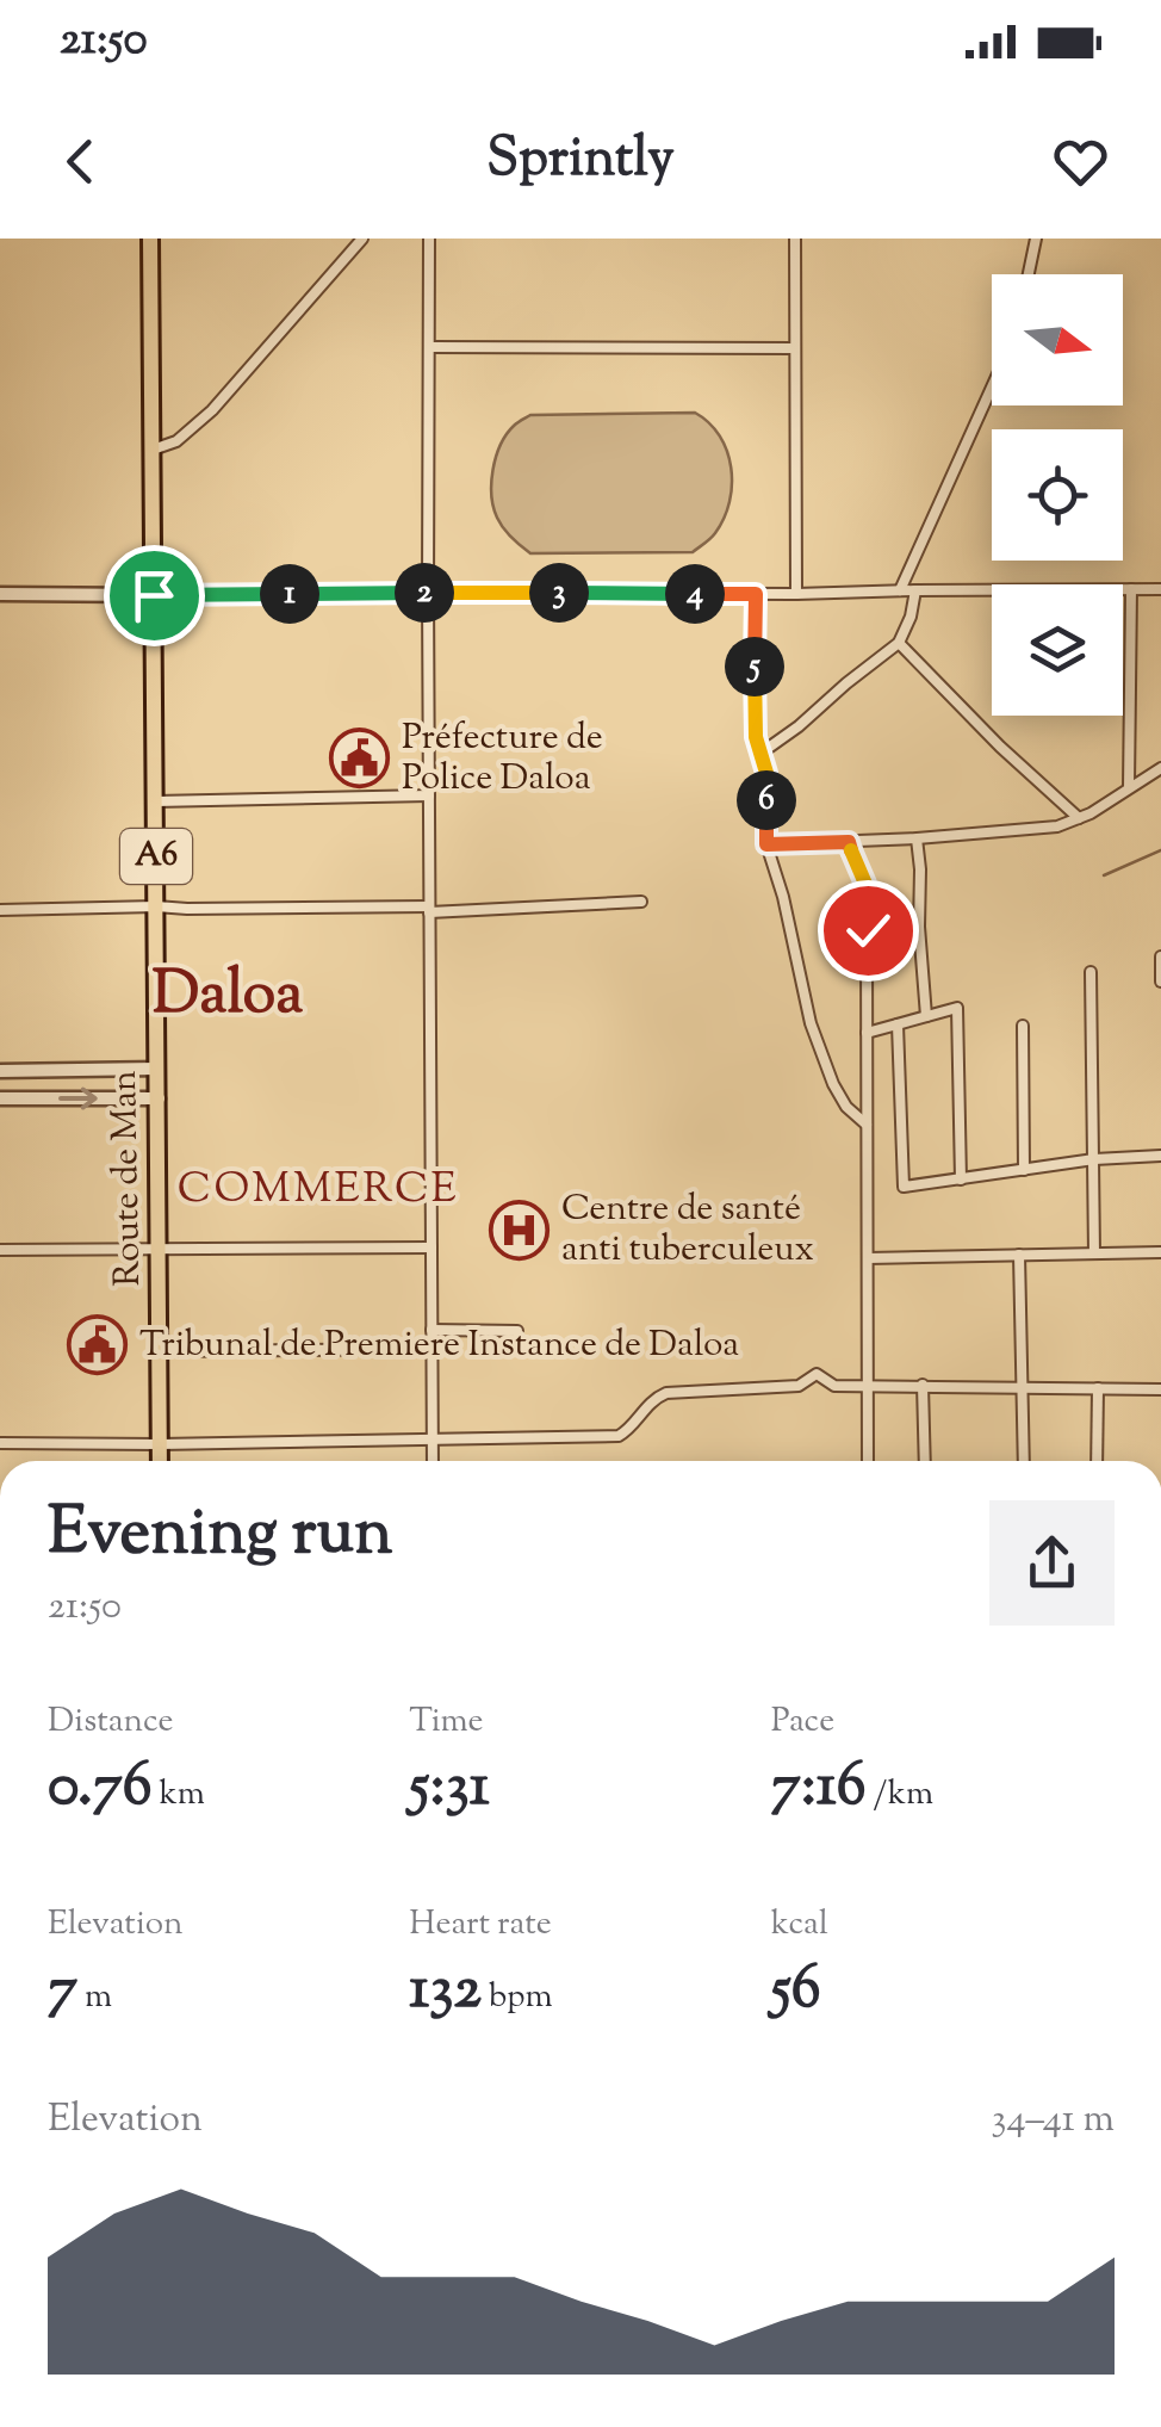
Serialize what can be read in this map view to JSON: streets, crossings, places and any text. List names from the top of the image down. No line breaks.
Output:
{"streets":{"main road":["A6","Route de Man"]},"districts":["Daloa","COMMERCE"],"places":{"public building":["Préfecture de Police Daloa","Tribunal de Premiere Instance de Daloa"],"hospital":["Centre de santé anti tuberculeux"]},"north":"right","page":{"status":"21:50","header":"Sprintly","pins":["2","3","1","4","5","6"],"heading":["Evening run","21:50"],"stats":[["Distance","0.76 km"],["Time","5:31"],["Pace","7:16 /km"],["Elevation","7 m"],["Heart rate","132 bpm"],["kcal","56"]],"chart":["Elevation","34–41 m"]}}
